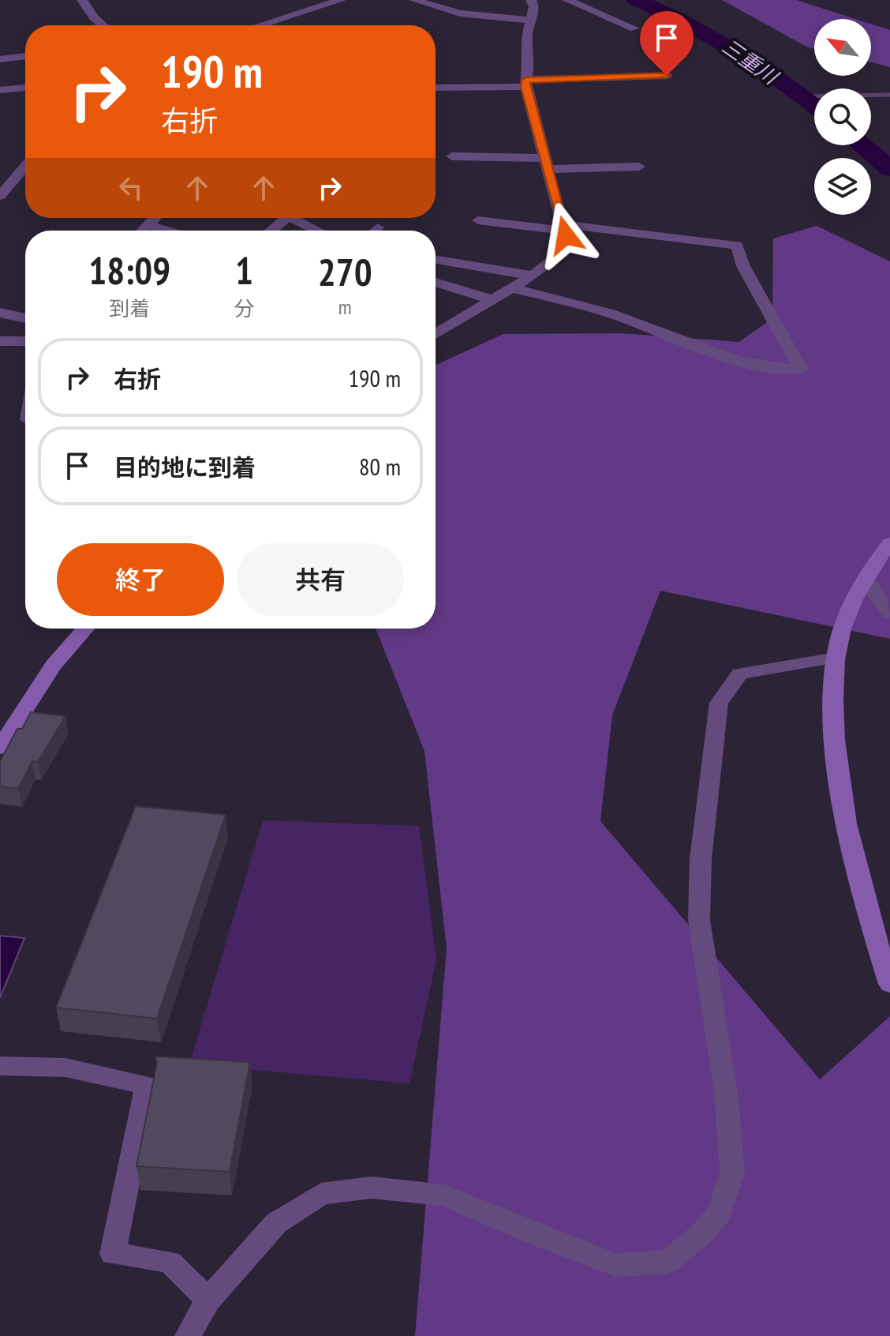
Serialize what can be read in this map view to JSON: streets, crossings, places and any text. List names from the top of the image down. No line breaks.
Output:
{"water":["三重川"],"north":"top left","page":{"turn":["190 m","右折"],"eta":["18:09","到着","1","分","270","m"],"list":[{"name":"右折","value":"190 m"},{"name":"目的地に到着","value":"80 m"}],"buttons":["終了","共有"]}}
